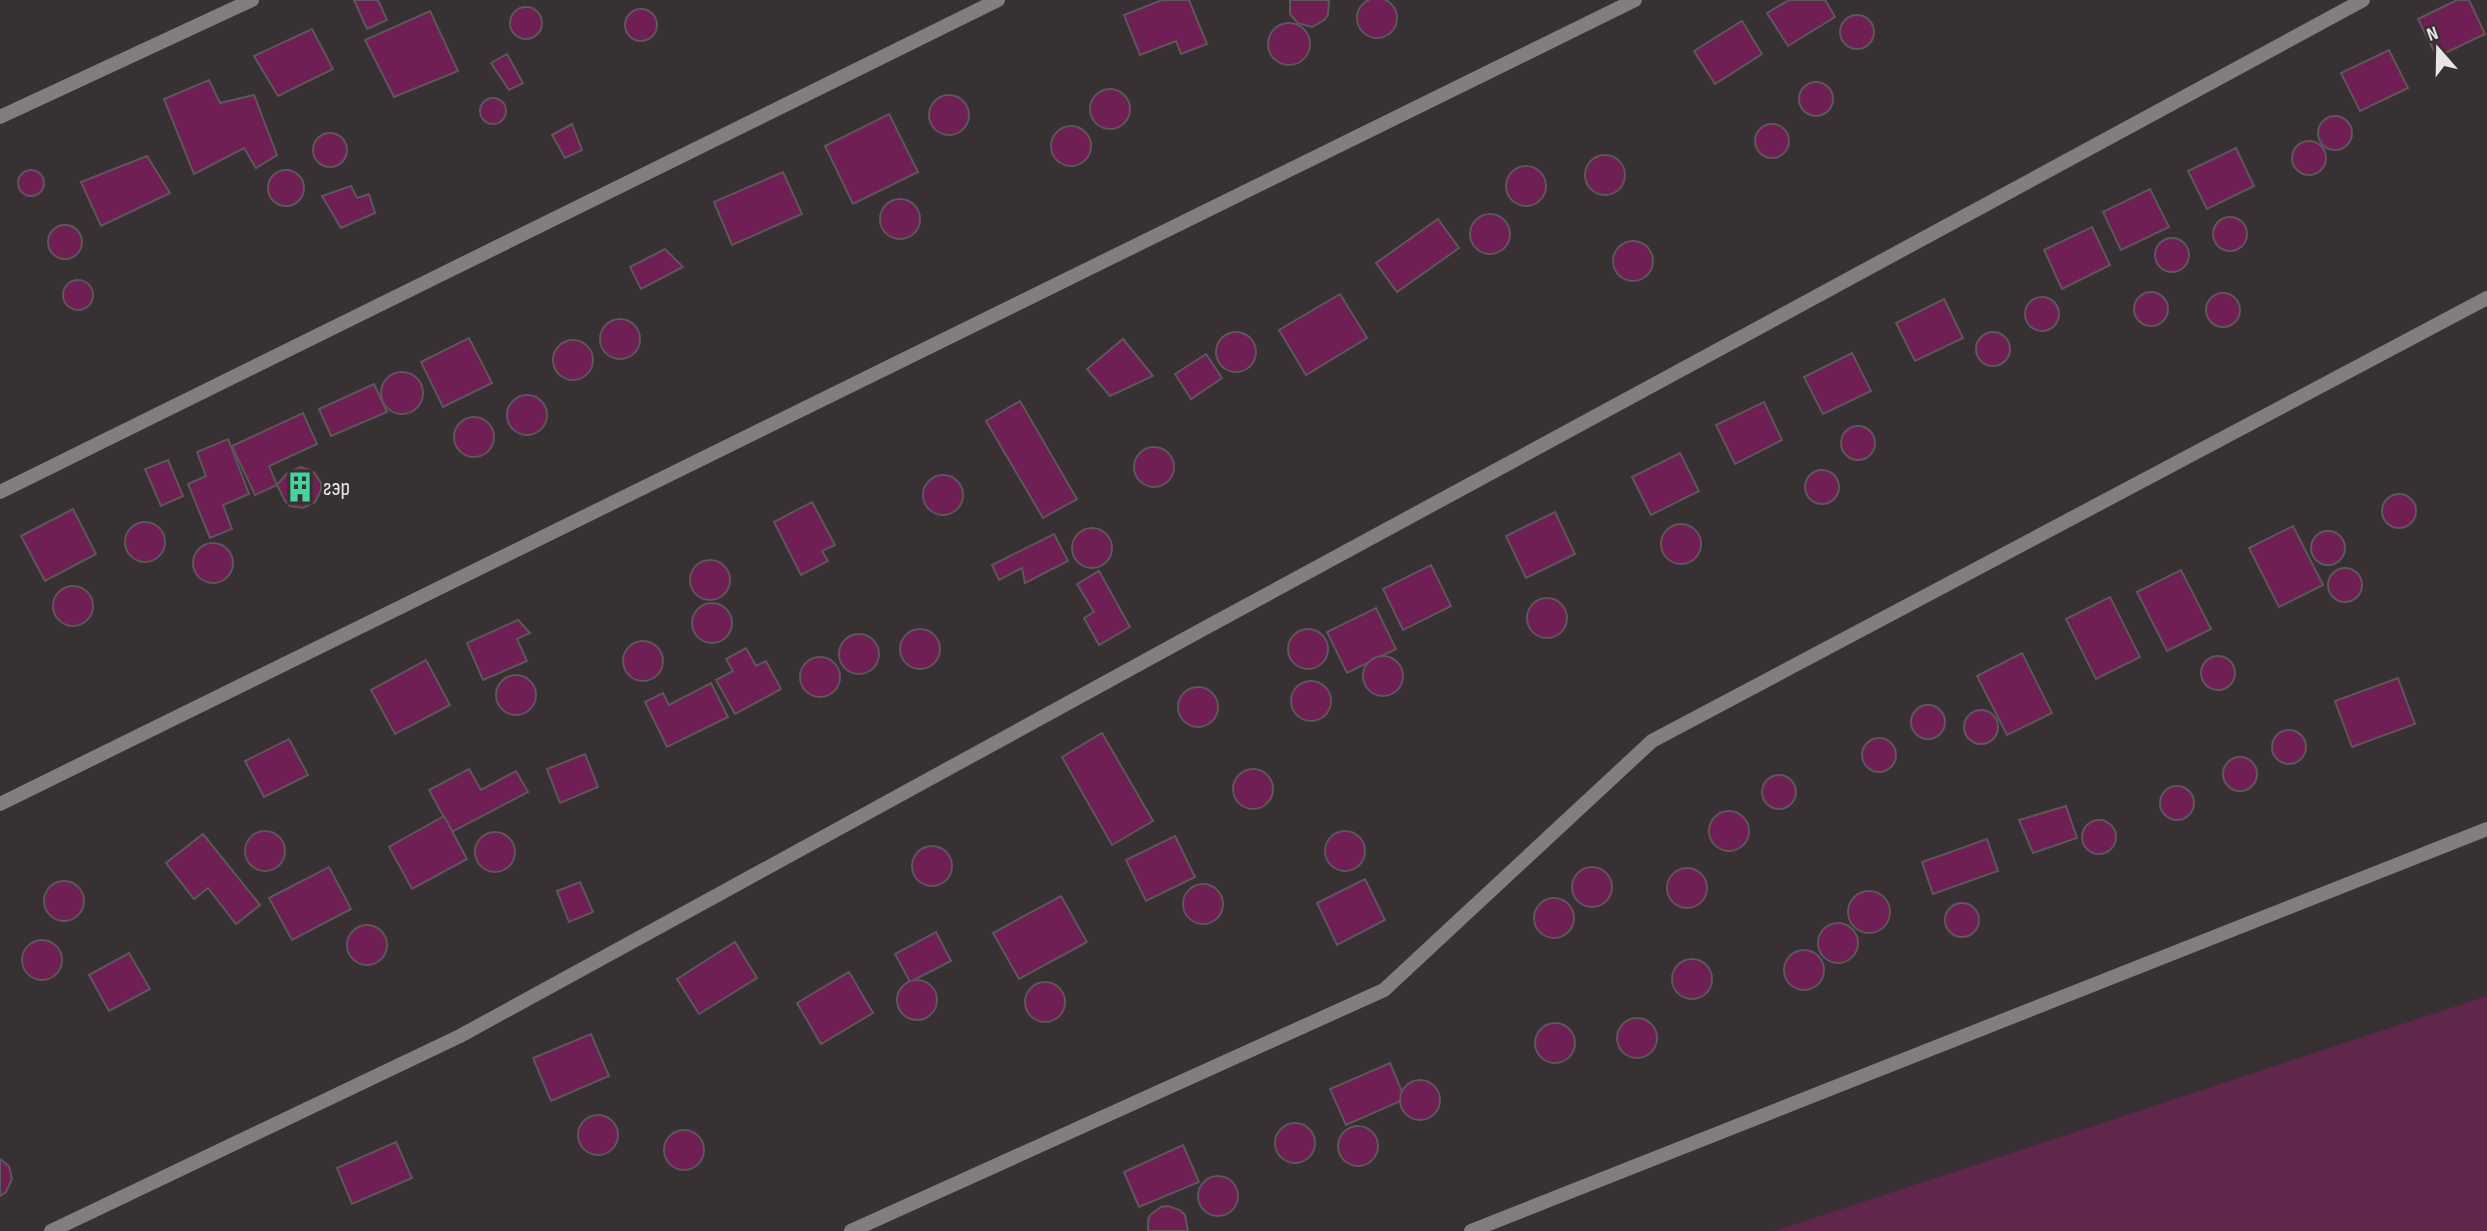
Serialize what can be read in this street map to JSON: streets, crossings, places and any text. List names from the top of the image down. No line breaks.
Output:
{"places":{"building":["гэр"]},"north":"top"}
